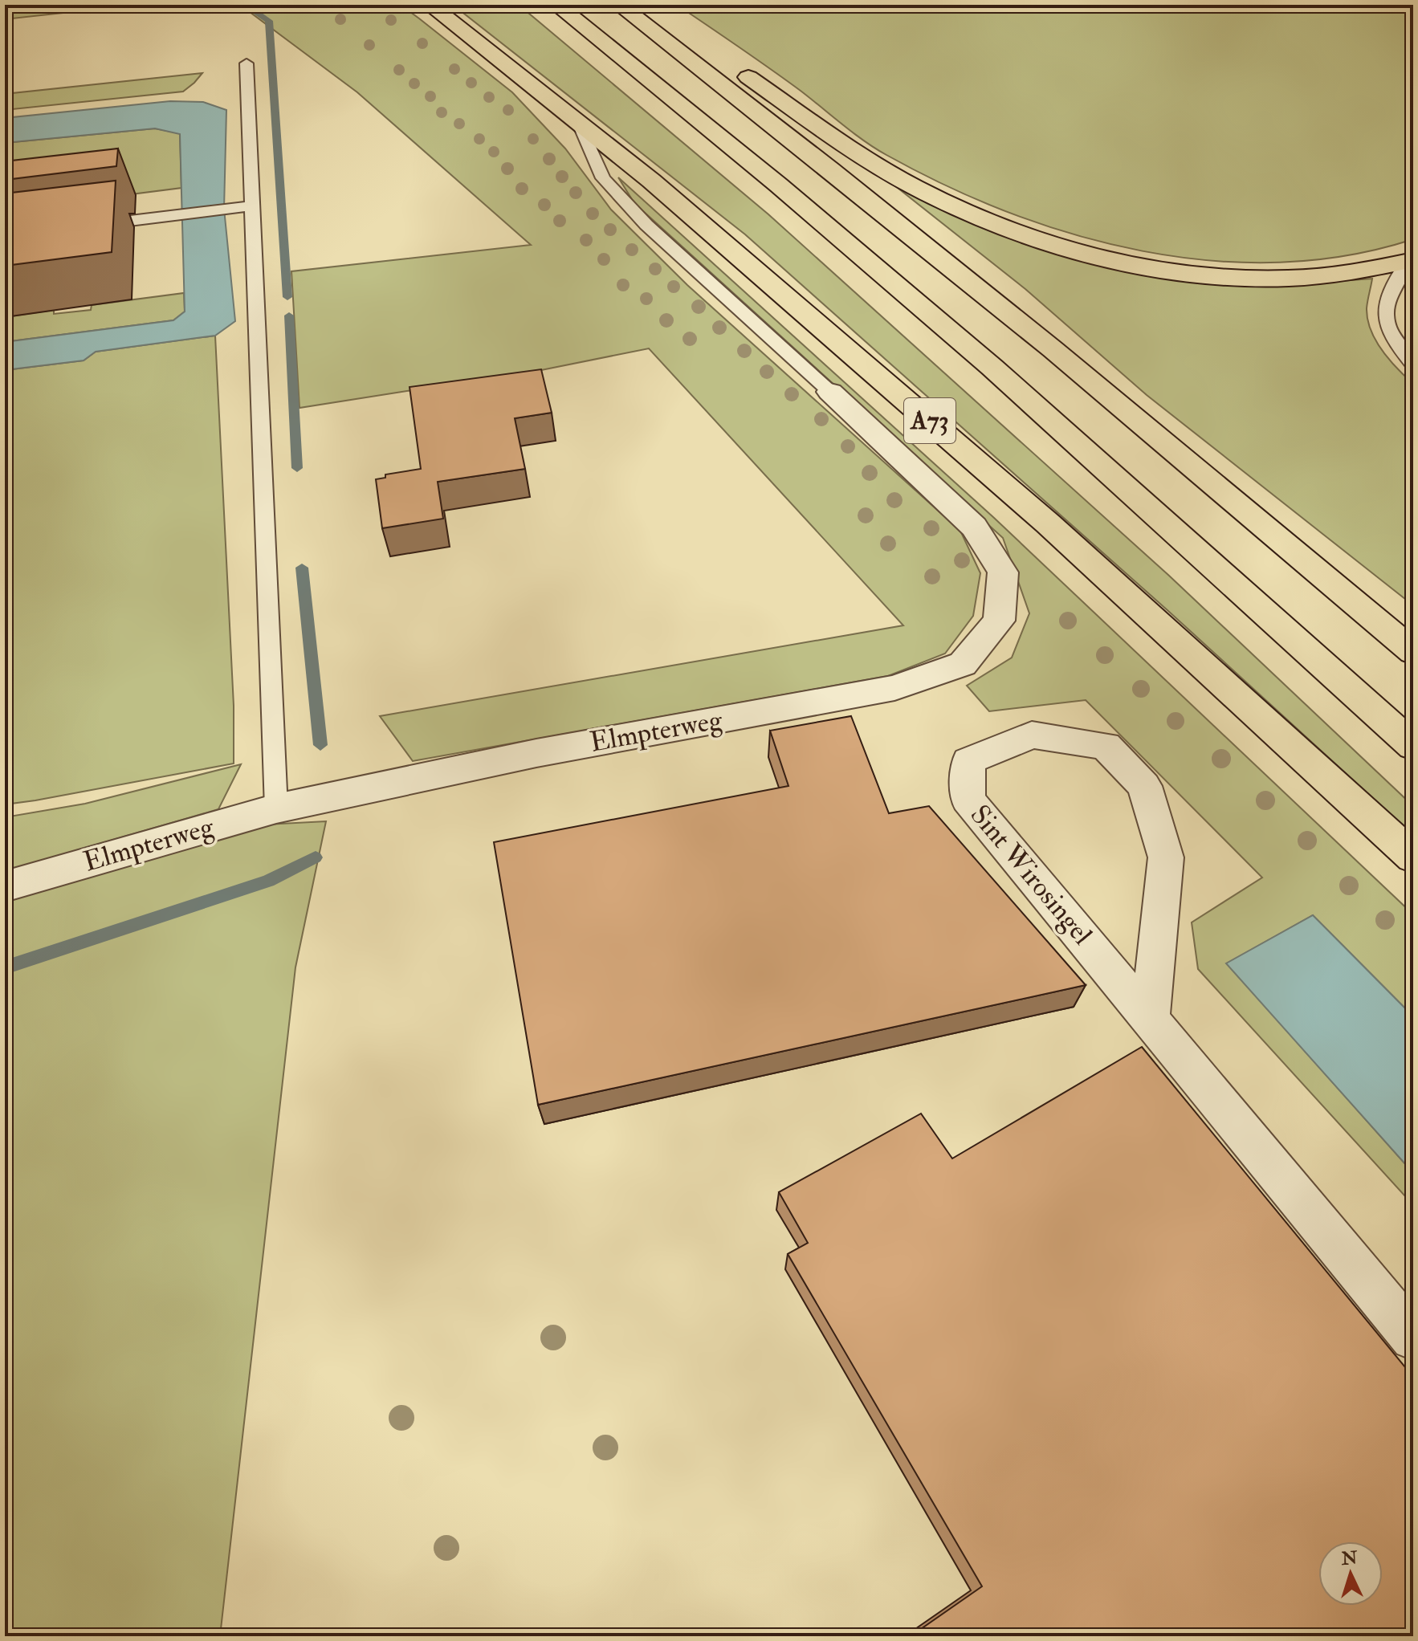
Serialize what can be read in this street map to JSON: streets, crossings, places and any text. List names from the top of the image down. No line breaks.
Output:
{"streets":{"highway":["A73"],"street":["Elmpterweg","Sint Wirosingel"]},"north":"top"}
